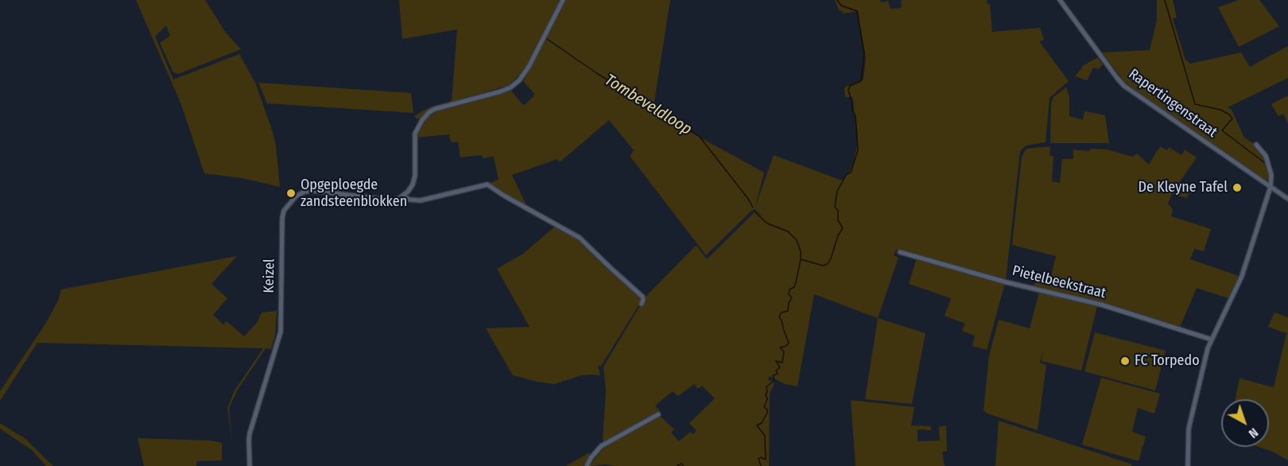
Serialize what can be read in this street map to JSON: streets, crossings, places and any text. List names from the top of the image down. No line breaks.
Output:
{"streets":{"street":["Rapertingenstraat","Keizel","Pietelbeekstraat"]},"water":["Tombeveldloop"],"places":["De Kleyne Tafel","Opgeploegde zandsteenblokken","FC Torpedo"],"north":"bottom right"}
